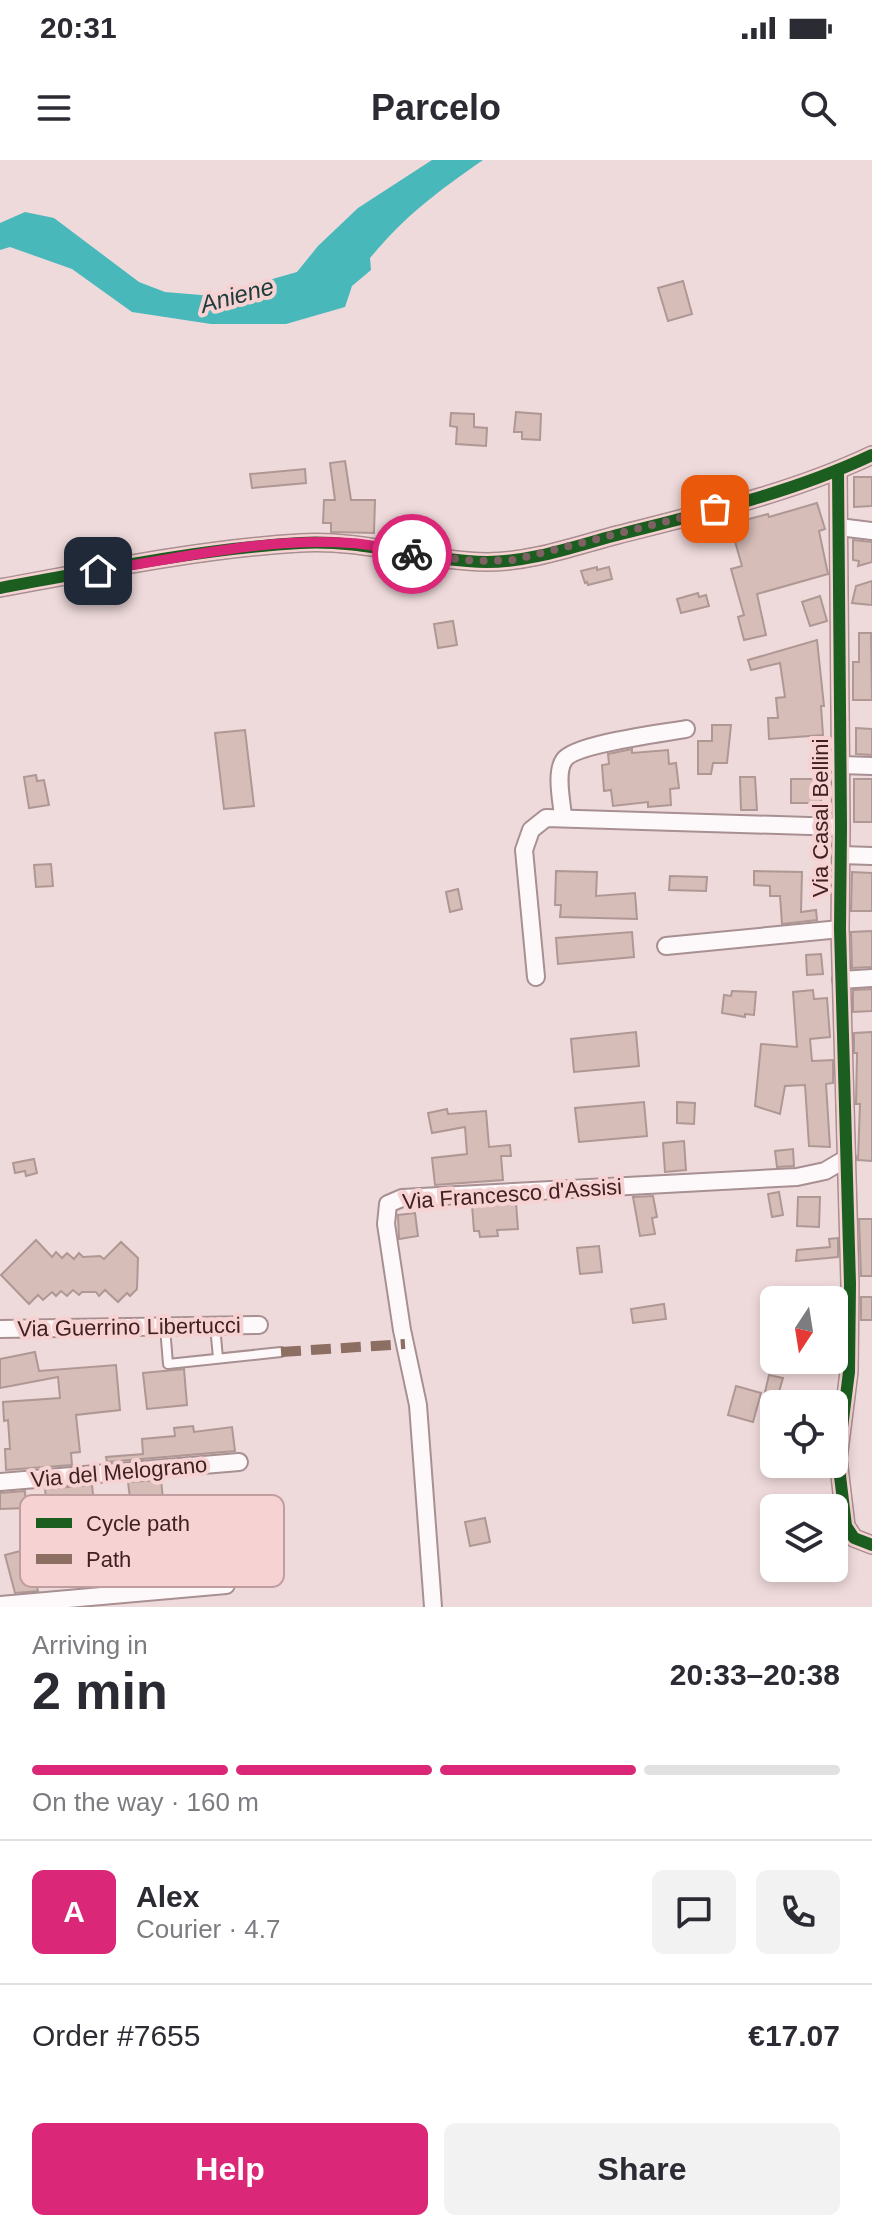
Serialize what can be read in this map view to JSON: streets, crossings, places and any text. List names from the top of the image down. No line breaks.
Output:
{"streets":{"street":["Via Casal Bellini","Via Francesco d'Assisi","Via Guerrino Libertucci","Via del Melograno"]},"crossings":[["Via Casal Bellini","Via Francesco d'Assisi"]],"water":["Aniene"],"legend":["Cycle path","Path"],"north":"bottom","page":{"status":"20:31","header":"Parcelo","heading":["2 min","Arriving in","20:33–20:38"],"panel":["Alex","Courier · 4.7","Order #7655","€17.07"],"bar":"On the way · 160 m","round":"A","buttons":["Help","Share"]}}
